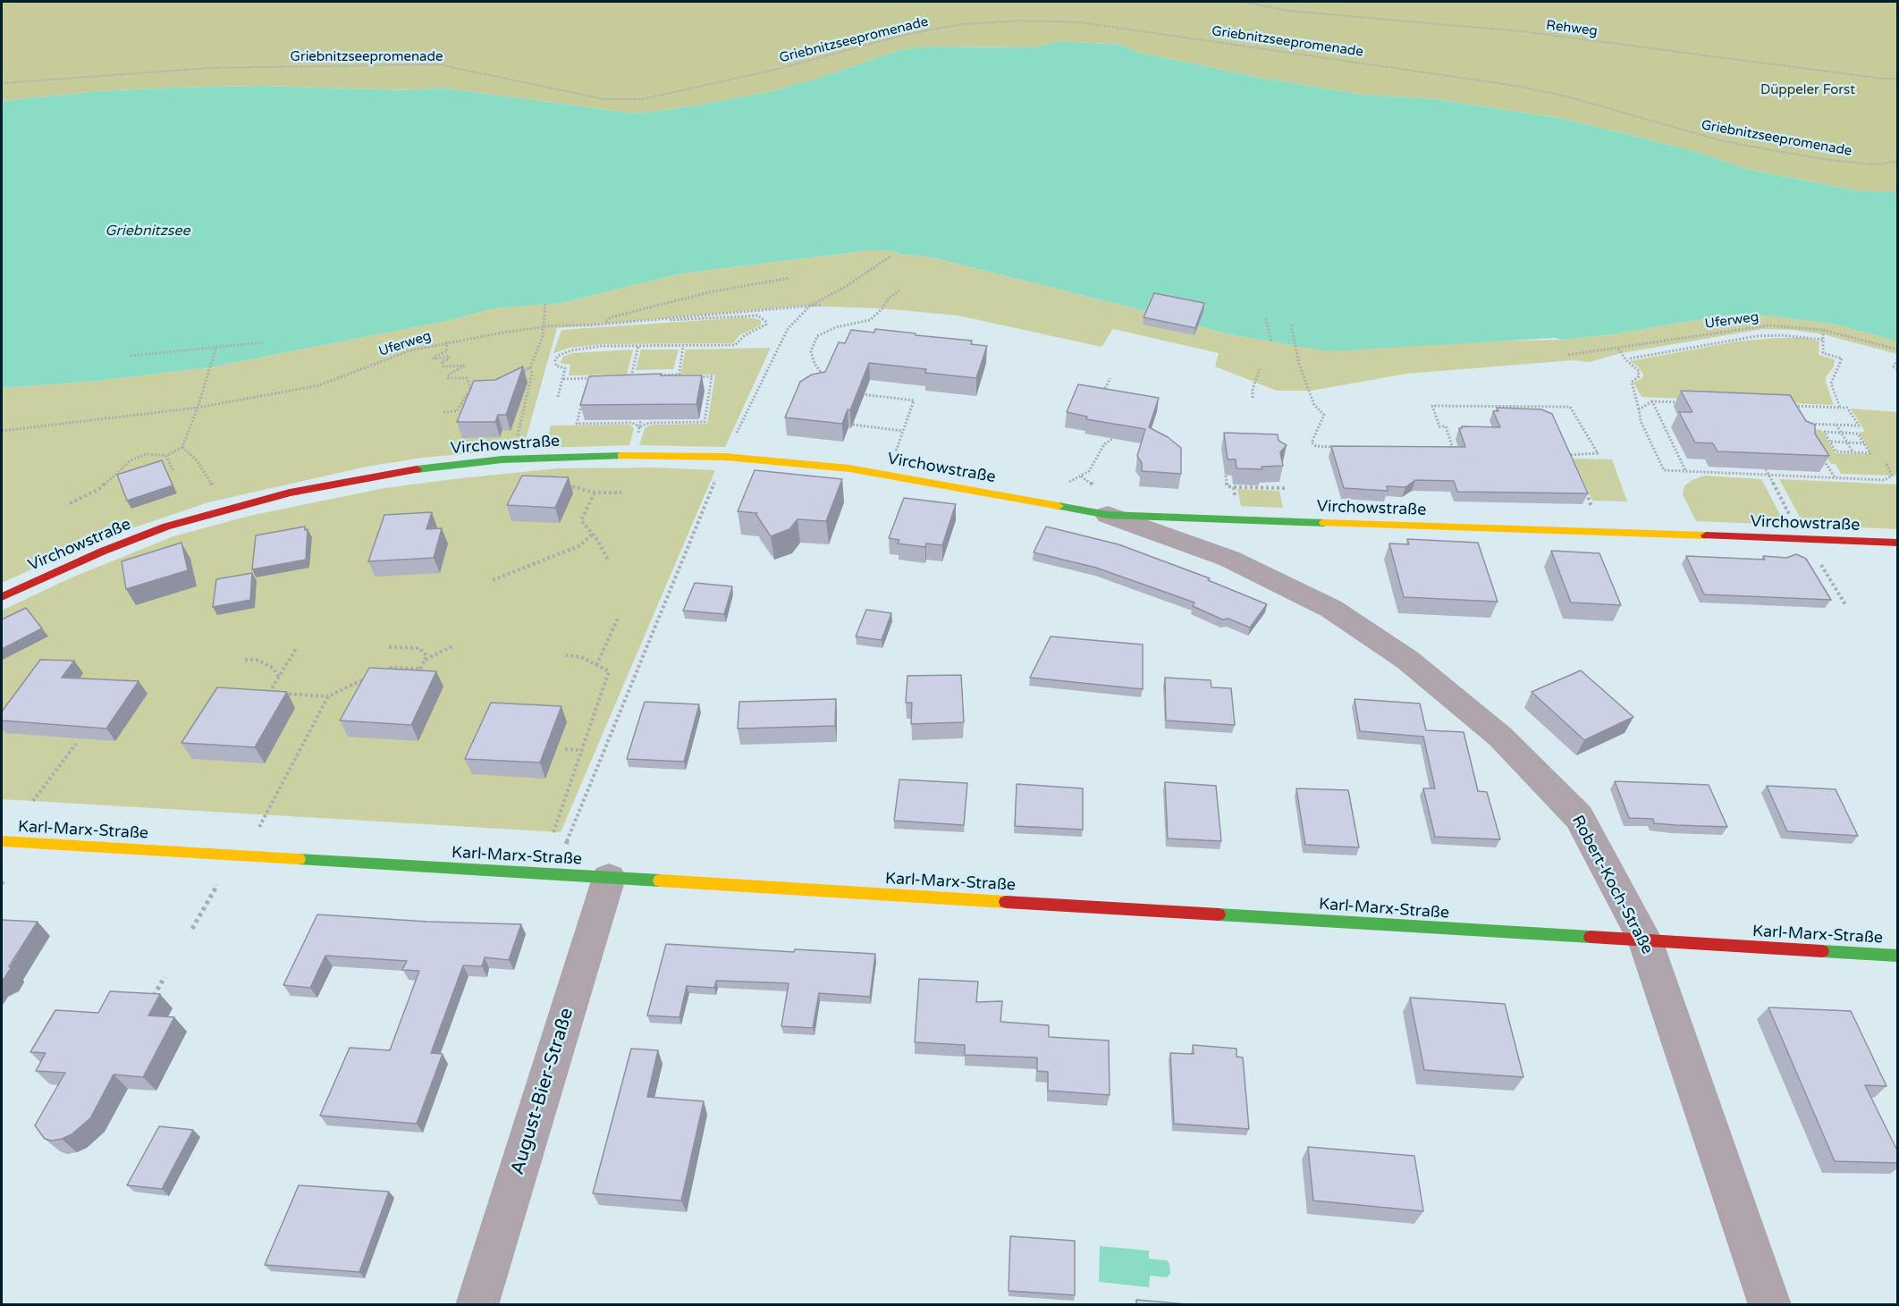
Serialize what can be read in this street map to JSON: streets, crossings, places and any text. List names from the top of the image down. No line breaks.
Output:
{"streets":{"street":["Virchowstraße","Karl-Marx-Straße","Robert-Koch-Straße","August-Bier-Straße"],"path":["Rehweg","Griebnitzseepromenade","Uferweg"]},"crossings":[["Virchowstraße","Robert-Koch-Straße"],["Karl-Marx-Straße","Robert-Koch-Straße"],["Karl-Marx-Straße","August-Bier-Straße"]],"water":["Griebnitzsee"],"parks":["Düppeler Forst"]}
